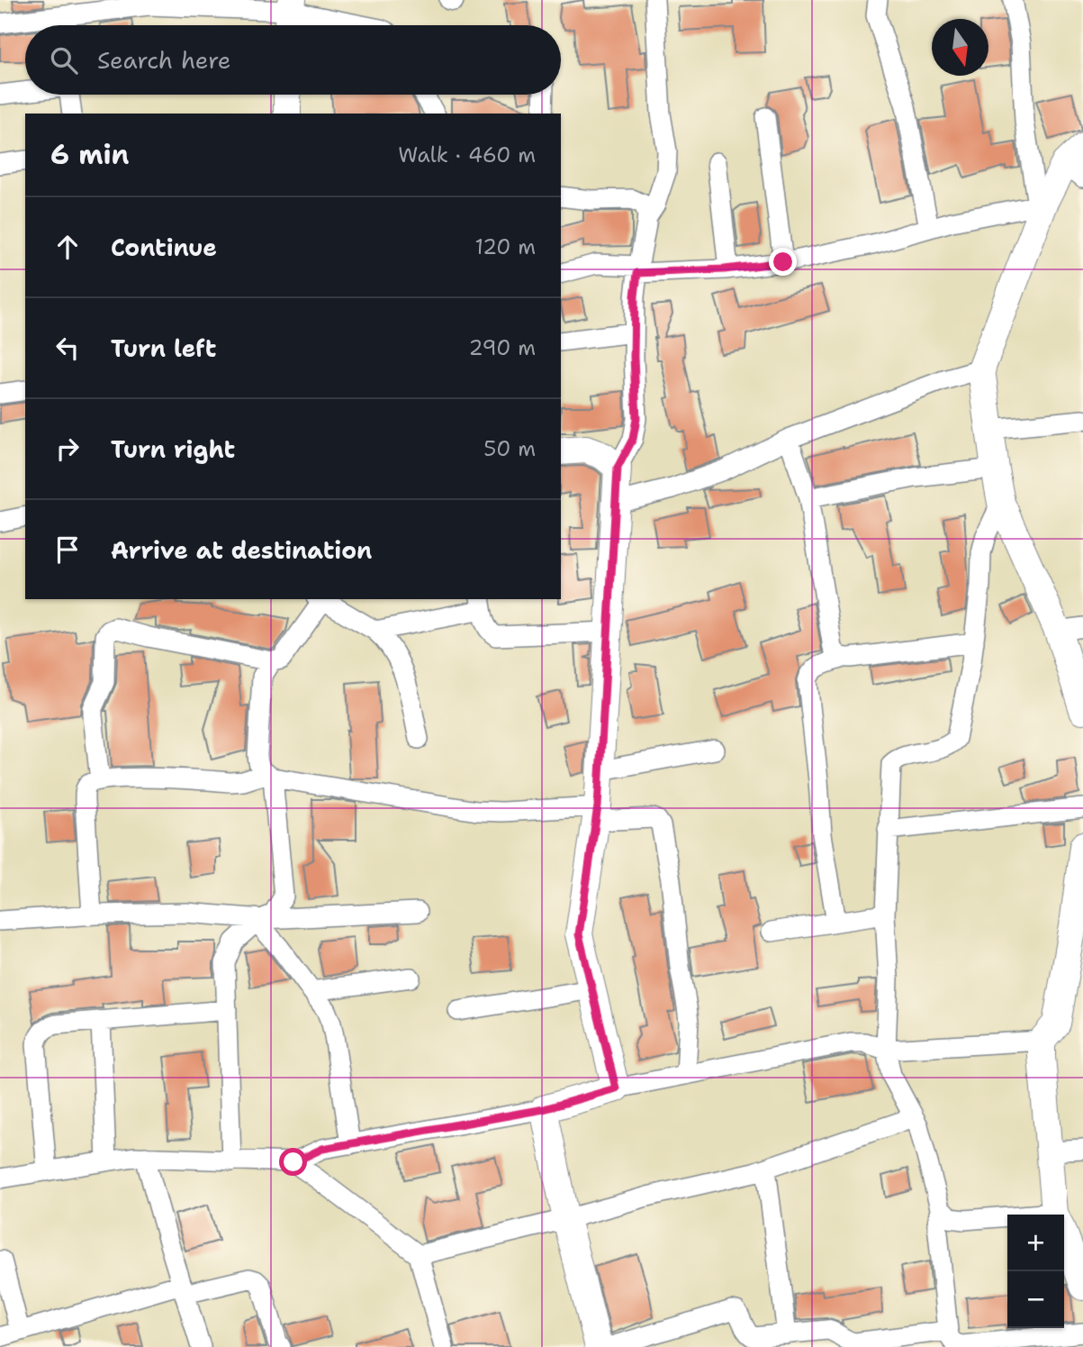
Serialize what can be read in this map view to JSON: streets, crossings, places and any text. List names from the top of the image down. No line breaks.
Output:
{"north":"bottom","page":{"search":"Search here","heading":["6 min","Walk · 460 m"],"list":[["Continue","120 m"],["Turn left","290 m"],["Turn right","50 m"],"Arrive at destination"],"map_buttons":["+","−"]}}
